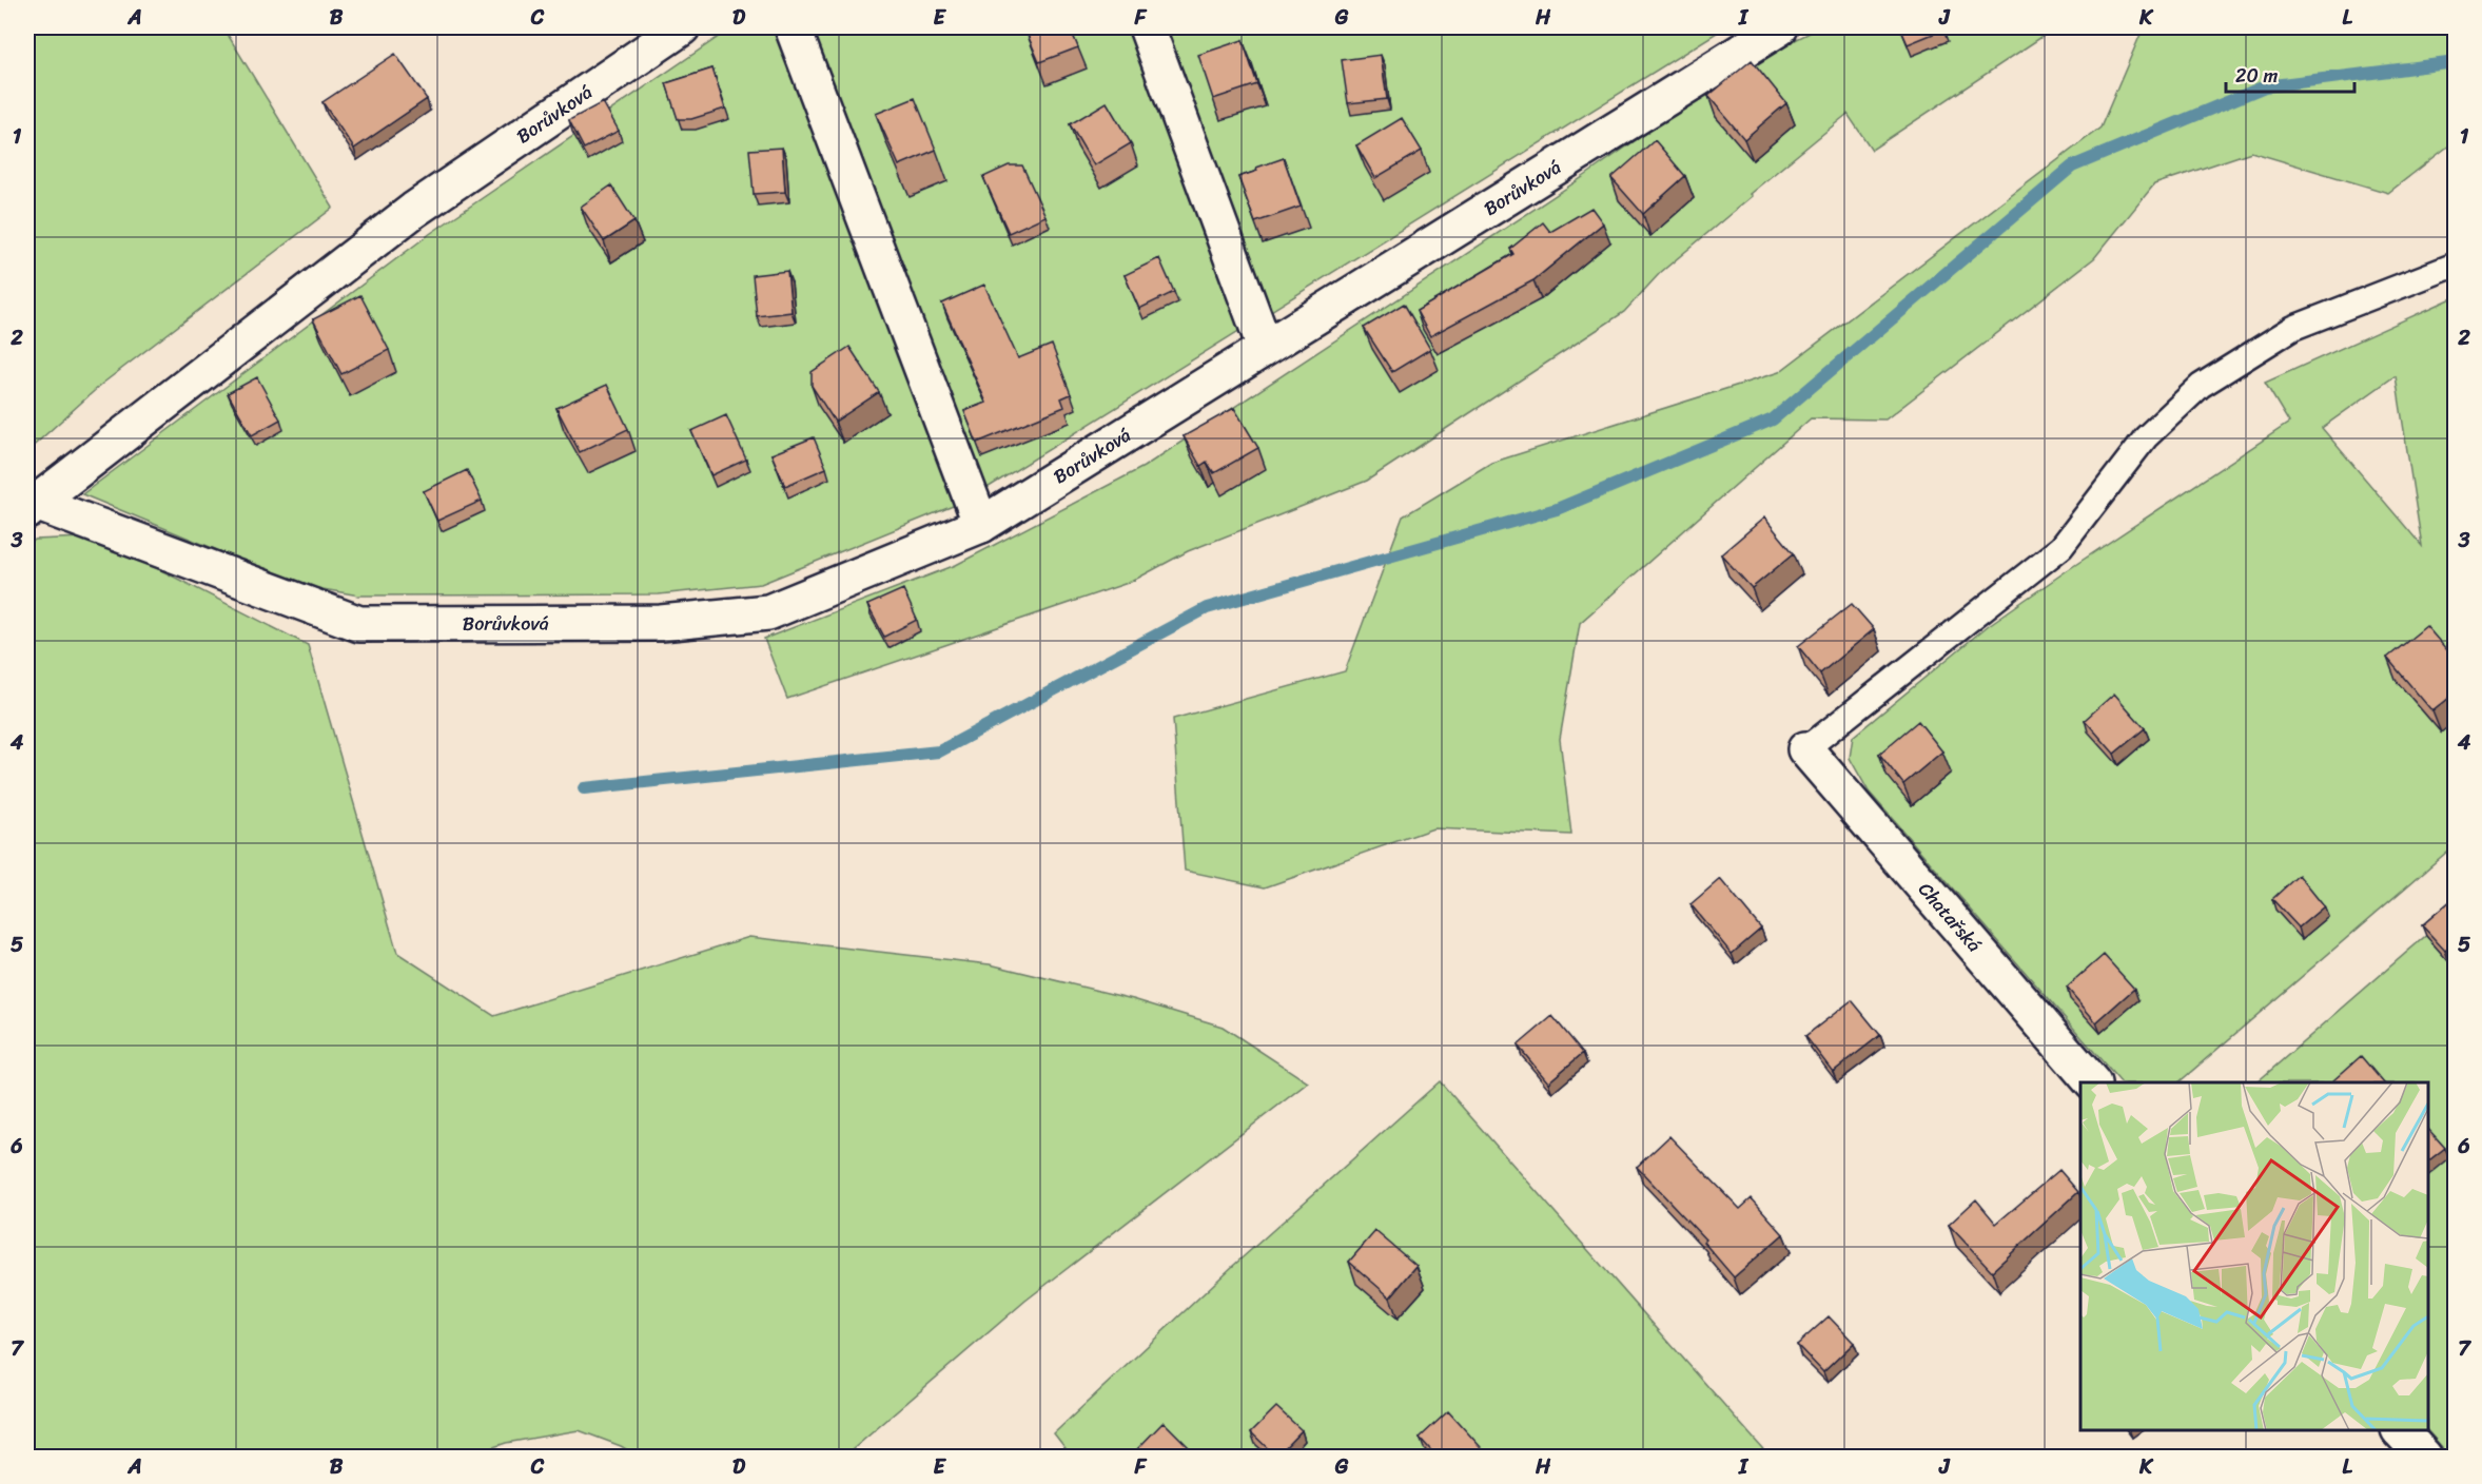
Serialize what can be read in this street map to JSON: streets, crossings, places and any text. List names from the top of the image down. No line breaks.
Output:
{"streets":{"street":["Borůvková","Chatařská"]},"scale_bar":"20 m","grid":{"columns":["A","B","C","D","E","F","G","H","I","J","K","L"],"rows":["1","2","3","4","5","6","7"]}}
